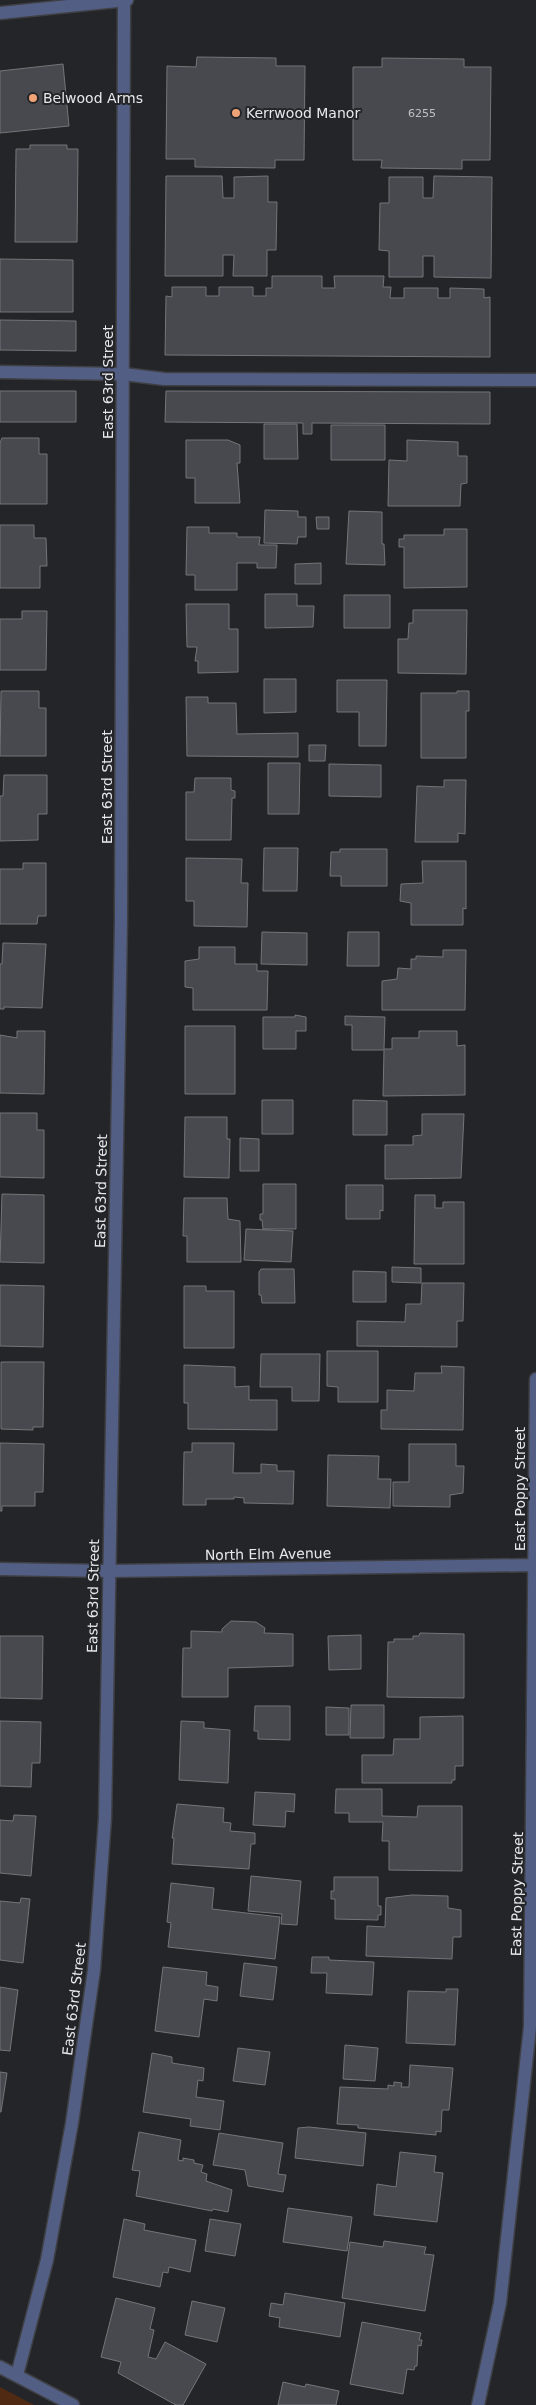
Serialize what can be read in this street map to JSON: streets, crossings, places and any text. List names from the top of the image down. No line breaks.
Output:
{"streets":{"street":["East 63rd Street","East Poppy Street","North Elm Avenue"]},"crossings":[["East 63rd Street","North Elm Avenue"],["East Poppy Street","North Elm Avenue"]],"places":["Belwood Arms","Kerrwood Manor"],"house_numbers":["6255"]}
